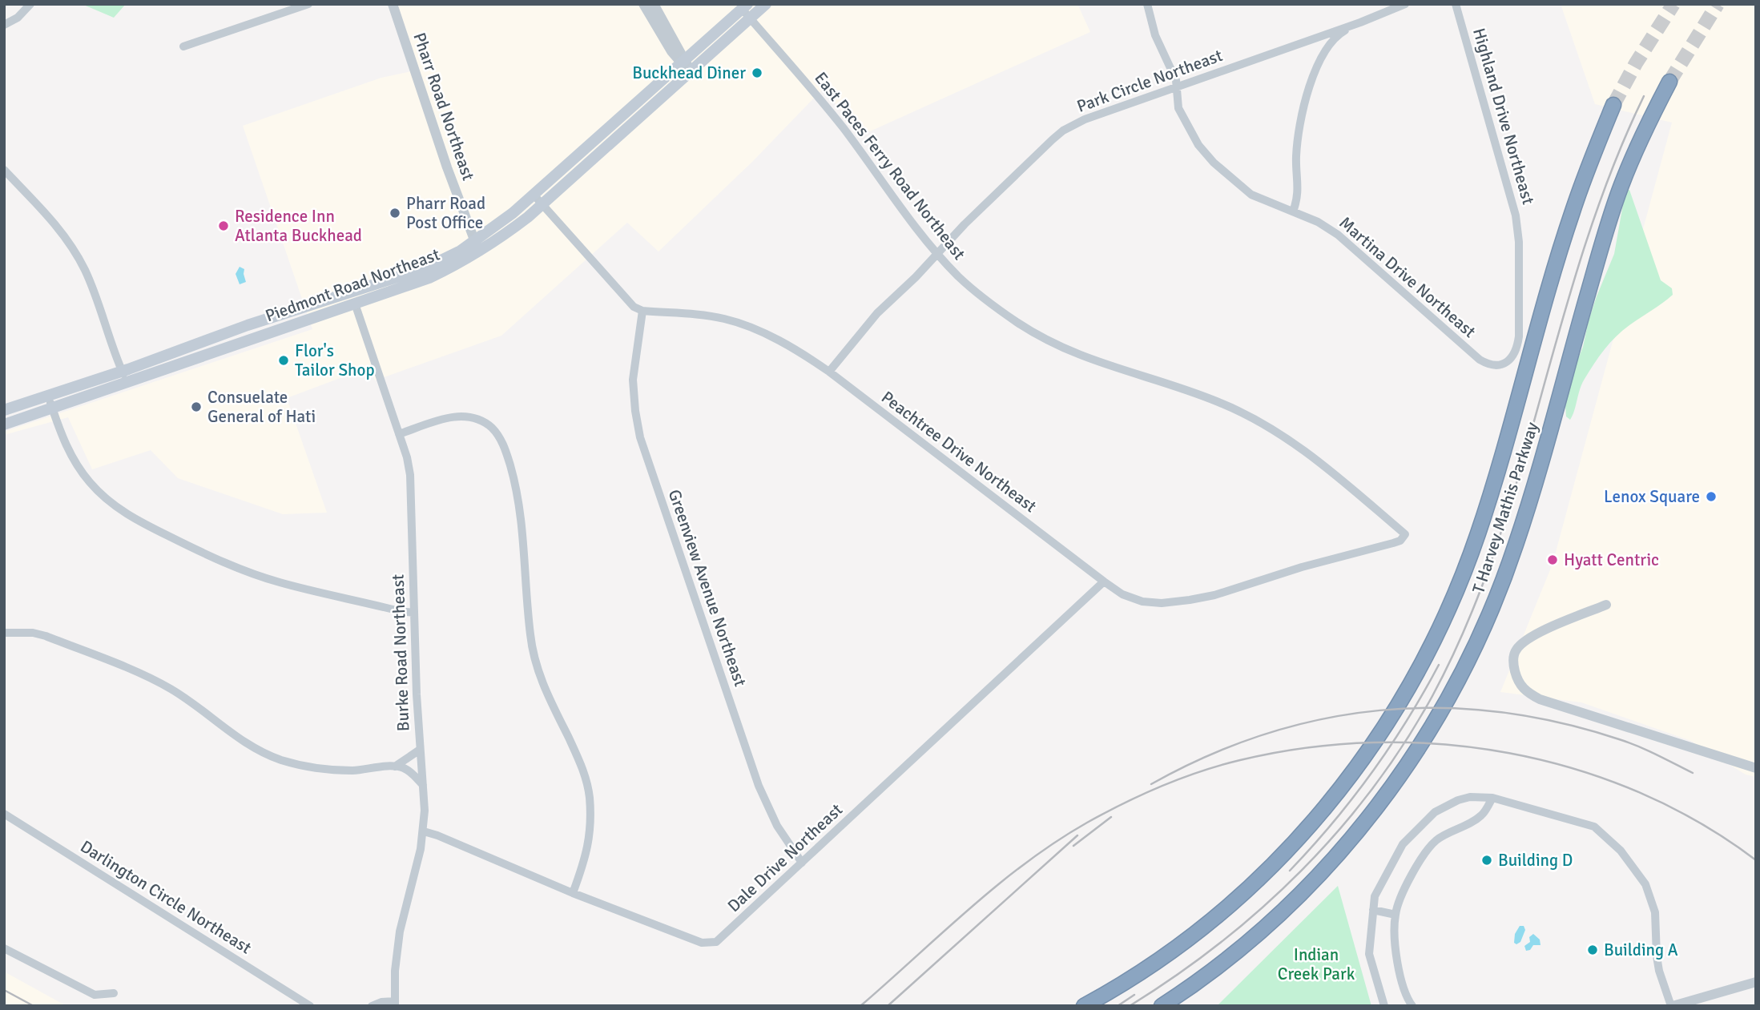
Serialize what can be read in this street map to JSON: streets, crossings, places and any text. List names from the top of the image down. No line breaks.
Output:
{"streets":{"highway":["T Harvey Mathis Parkway"],"main road":["Piedmont Road Northeast"],"street":["Park Circle Northeast","Pharr Road Northeast","Highland Drive Northeast","East Paces Ferry Road Northeast","Martina Drive Northeast","Peachtree Drive Northeast","Greenview Avenue Northeast","Burke Road Northeast","Dale Drive Northeast","Darlington Circle Northeast"]},"crossings":[["Park Circle Northeast","East Paces Ferry Road Northeast"],["Park Circle Northeast","Martina Drive Northeast"],["Park Circle Northeast","Peachtree Drive Northeast"],["Pharr Road Northeast","Piedmont Road Northeast"],["Highland Drive Northeast","Martina Drive Northeast"],["East Paces Ferry Road Northeast","Piedmont Road Northeast"],["East Paces Ferry Road Northeast","Peachtree Drive Northeast"],["Piedmont Road Northeast","Burke Road Northeast"],["Peachtree Drive Northeast","Greenview Avenue Northeast"],["Peachtree Drive Northeast","Dale Drive Northeast"],["Greenview Avenue Northeast","Dale Drive Northeast"],["Burke Road Northeast","Dale Drive Northeast"]],"parks":["Indian Creek Park"],"places":["Buckhead Diner","Pharr Road Post Office","Residence Inn Atlanta Buckhead","Flor's Tailor Shop","Consuelate General of Hati","Lenox Square","Hyatt Centric","Building D","Building A"]}
